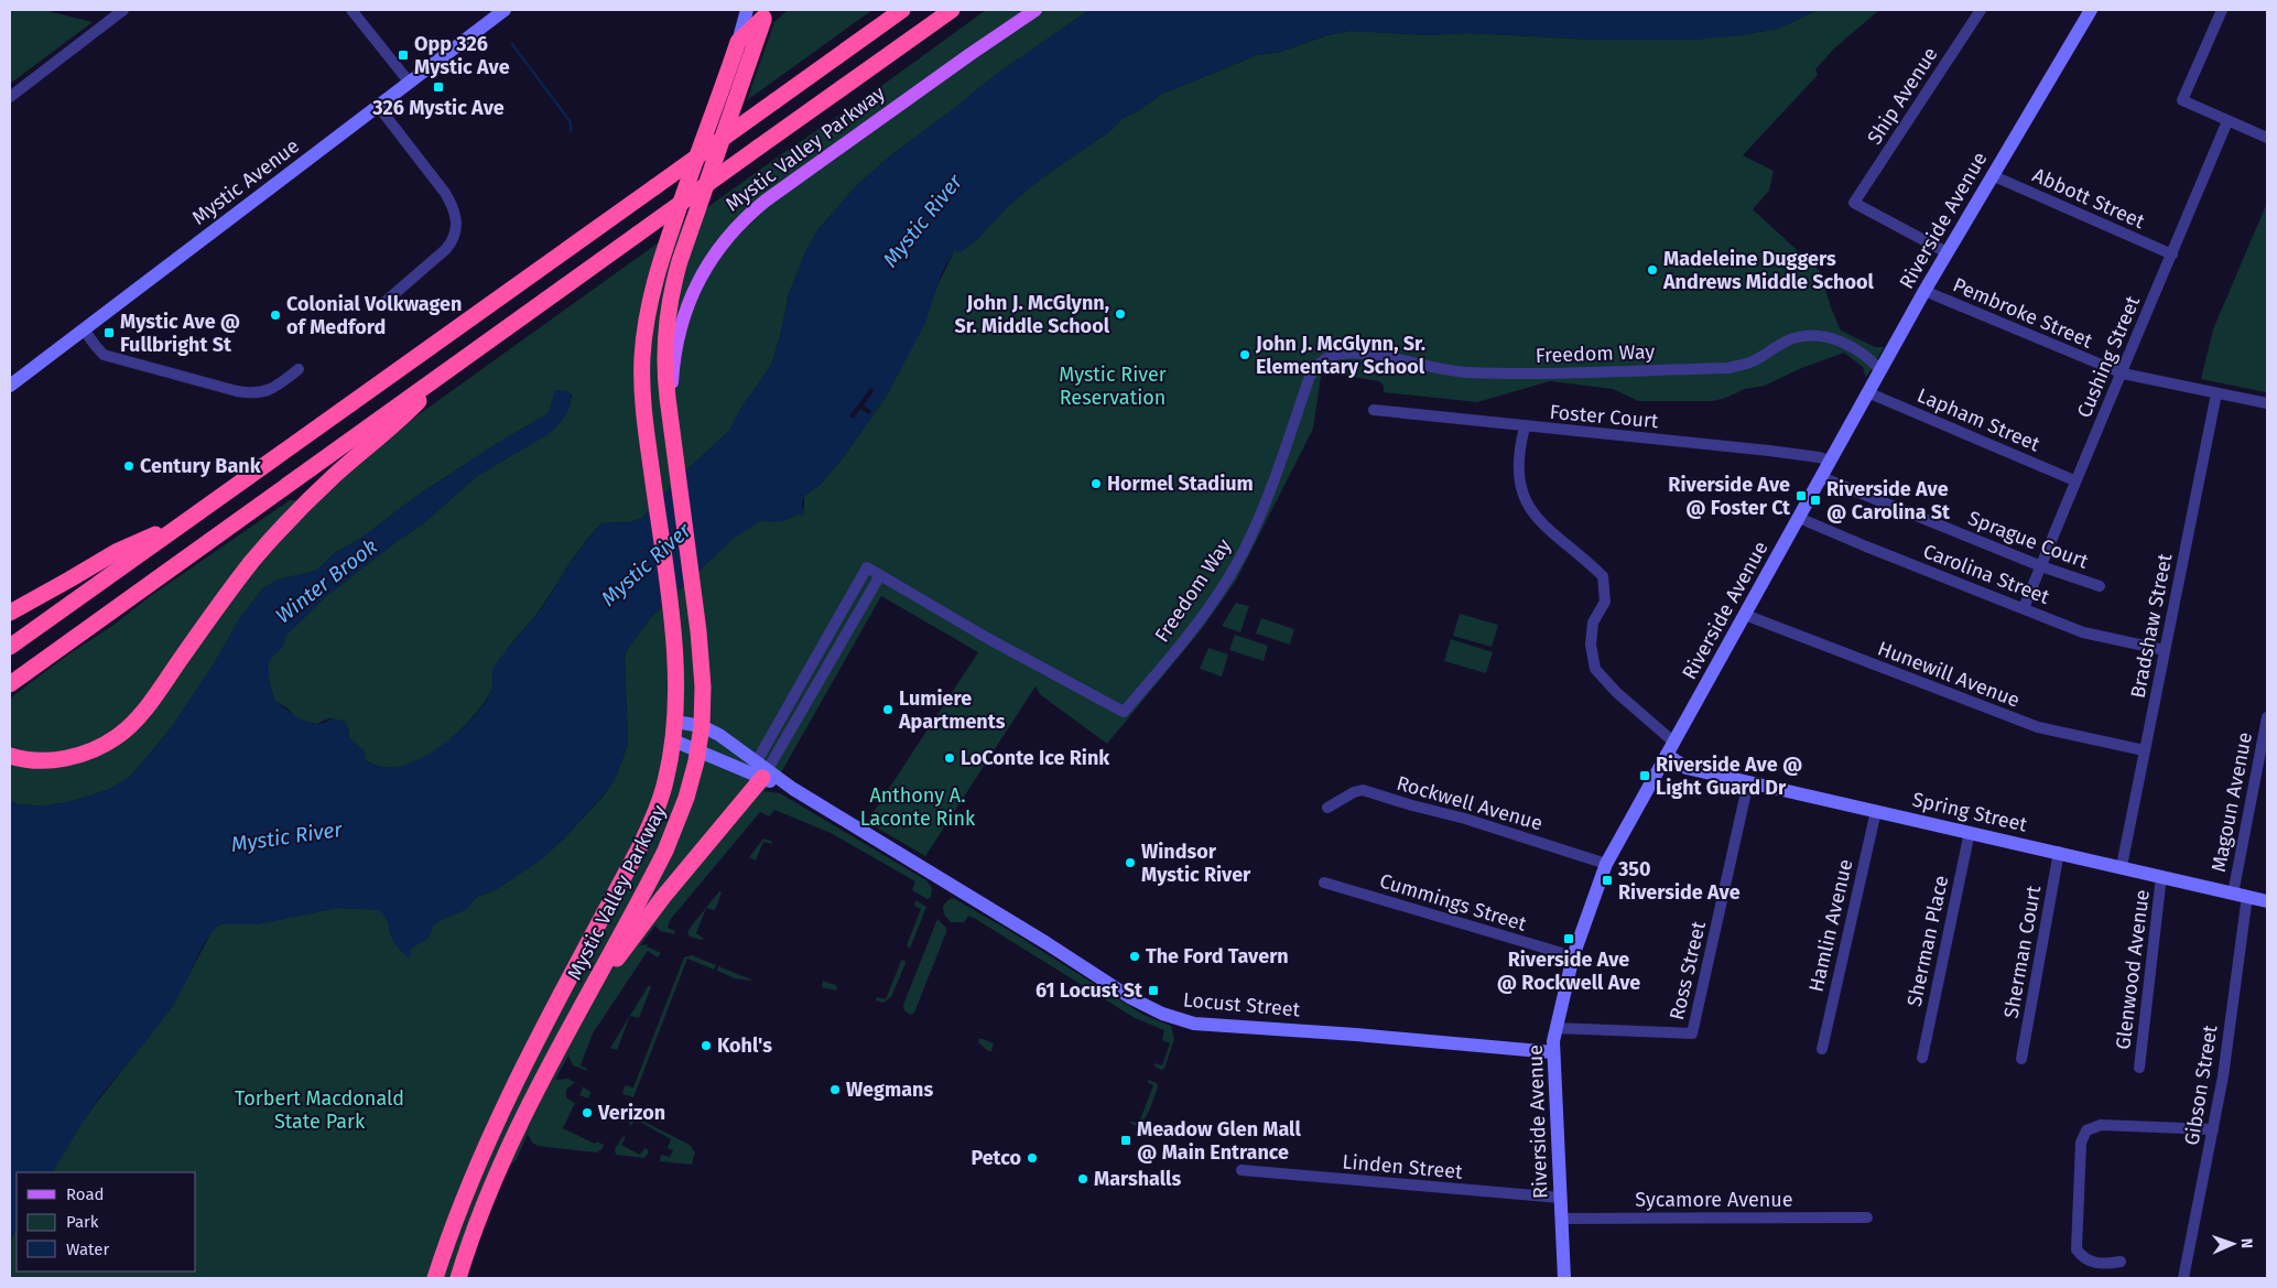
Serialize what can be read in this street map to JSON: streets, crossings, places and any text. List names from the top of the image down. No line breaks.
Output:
{"streets":{"highway":["Mystic Valley Parkway"],"main road":["Mystic Avenue","Riverside Avenue","Spring Street","Locust Street"],"street":["Ship Avenue","Abbott Street","Pembroke Street","Freedom Way","Cushing Street","Foster Court","Lapham Street","Sprague Court","Carolina Street","Bradshaw Street","Hunewill Avenue","Magoun Avenue","Rockwell Avenue","Cummings Street","Hamlin Avenue","Sherman Place","Sherman Court","Glenwood Avenue","Ross Street","Gibson Street","Linden Street","Sycamore Avenue"]},"crossings":[["Ship Avenue","Riverside Avenue"],["Mystic Valley Parkway","Locust Street"],["Abbott Street","Riverside Avenue"],["Abbott Street","Cushing Street"],["Riverside Avenue","Pembroke Street"],["Riverside Avenue","Freedom Way"],["Riverside Avenue","Foster Court"],["Riverside Avenue","Lapham Street"],["Riverside Avenue","Sprague Court"],["Riverside Avenue","Carolina Street"],["Riverside Avenue","Hunewill Avenue"],["Riverside Avenue","Rockwell Avenue"],["Riverside Avenue","Spring Street"],["Riverside Avenue","Cummings Street"],["Riverside Avenue","Ross Street"],["Riverside Avenue","Locust Street"],["Riverside Avenue","Linden Street"],["Riverside Avenue","Sycamore Avenue"],["Pembroke Street","Cushing Street"],["Pembroke Street","Bradshaw Street"],["Freedom Way","Locust Street"],["Cushing Street","Lapham Street"],["Cushing Street","Sprague Court"],["Cushing Street","Carolina Street"],["Carolina Street","Bradshaw Street"],["Bradshaw Street","Hunewill Avenue"],["Bradshaw Street","Spring Street"],["Magoun Avenue","Spring Street"],["Magoun Avenue","Gibson Street"],["Spring Street","Hamlin Avenue"],["Spring Street","Sherman Place"],["Spring Street","Sherman Court"],["Spring Street","Glenwood Avenue"],["Spring Street","Ross Street"],["Spring Street","Gibson Street"]],"water":["Mystic River","Winter Brook"],"parks":["Mystic River Reservation","Anthony A. Laconte Rink","Torbert Macdonald State Park"],"places":{"transit":["Opp 326 Mystic Ave","326 Mystic Ave","Mystic Ave @ Fullbright St","Riverside Ave @ Foster Ct","Riverside Ave @ Carolina St","Riverside Ave @ Light Guard Dr","350 Riverside Ave","Riverside Ave @ Rockwell Ave","61 Locust St","Meadow Glen Mall @ Main Entrance"],"other":["Madeleine Duggers Andrews Middle School","John J. McGlynn, Sr. Middle School","Colonial Volkwagen of Medford","John J. McGlynn, Sr. Elementary School","Century Bank","Hormel Stadium","Lumiere Apartments","LoConte Ice Rink","Windsor Mystic River","The Ford Tavern","Kohl's","Wegmans","Verizon","Petco","Marshalls"]},"legend":["Road","Park","Water"],"north":"right"}
